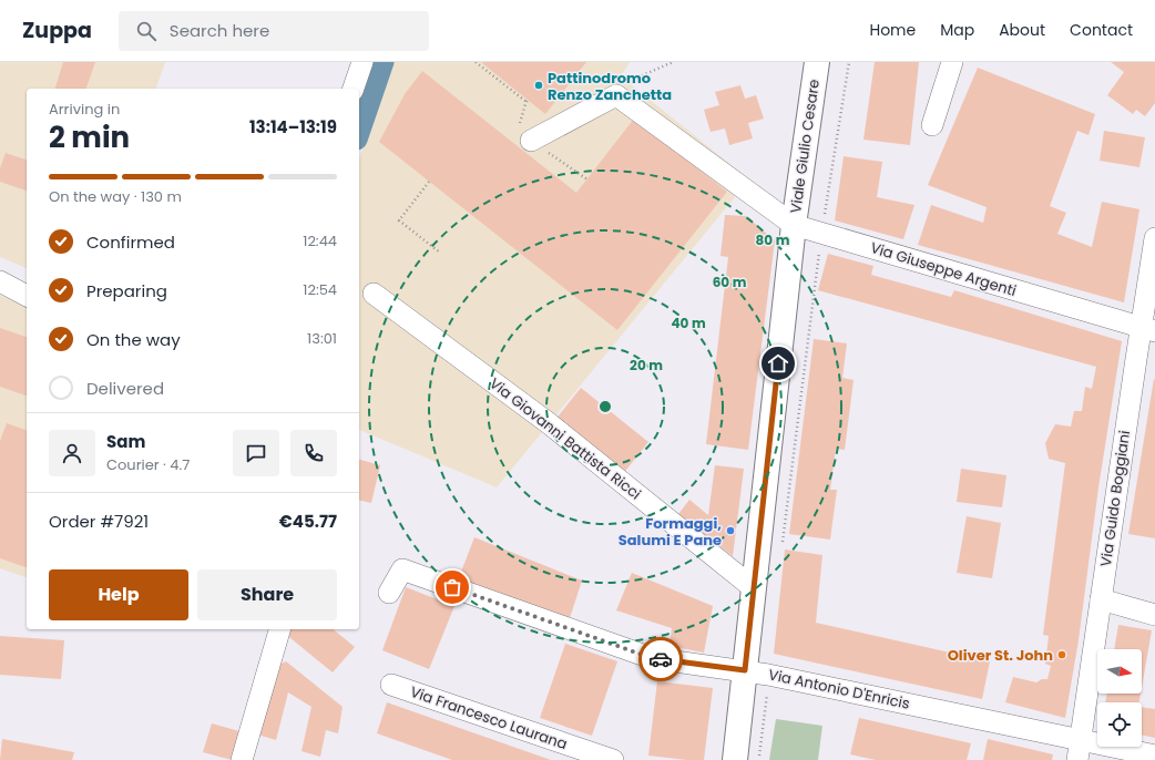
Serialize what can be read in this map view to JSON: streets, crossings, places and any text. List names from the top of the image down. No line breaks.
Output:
{"streets":{"main road":["Viale Giulio Cesare"],"street":["Via Giuseppe Argenti","Via Giovanni Battista Ricci","Via Guido Boggiani","Via Antonio D'Enricis","Via Francesco Laurana"]},"crossings":[["Viale Giulio Cesare","Via Giuseppe Argenti"],["Viale Giulio Cesare","Via Giovanni Battista Ricci"],["Viale Giulio Cesare","Via Antonio D'Enricis"],["Via Giuseppe Argenti","Via Guido Boggiani"],["Via Guido Boggiani","Via Antonio D'Enricis"]],"places":["Pattinodromo Renzo Zanchetta","Formaggi, Salumi E Pane","Oliver St. John"],"north":"right","page":{"header":"Zuppa","search":"Search here","nav":["Home","Map","About","Contact"],"heading":["2 min","Arriving in","13:14–13:19"],"panel":["Sam","Courier · 4.7","Order #7921","€45.77"],"bar":"On the way · 130 m","list":[["Confirmed","12:44"],["Preparing","12:54"],["On the way","13:01"],"Delivered"],"buttons":["Help","Share"]},"rings":["80 m","60 m","40 m","20 m"]}
